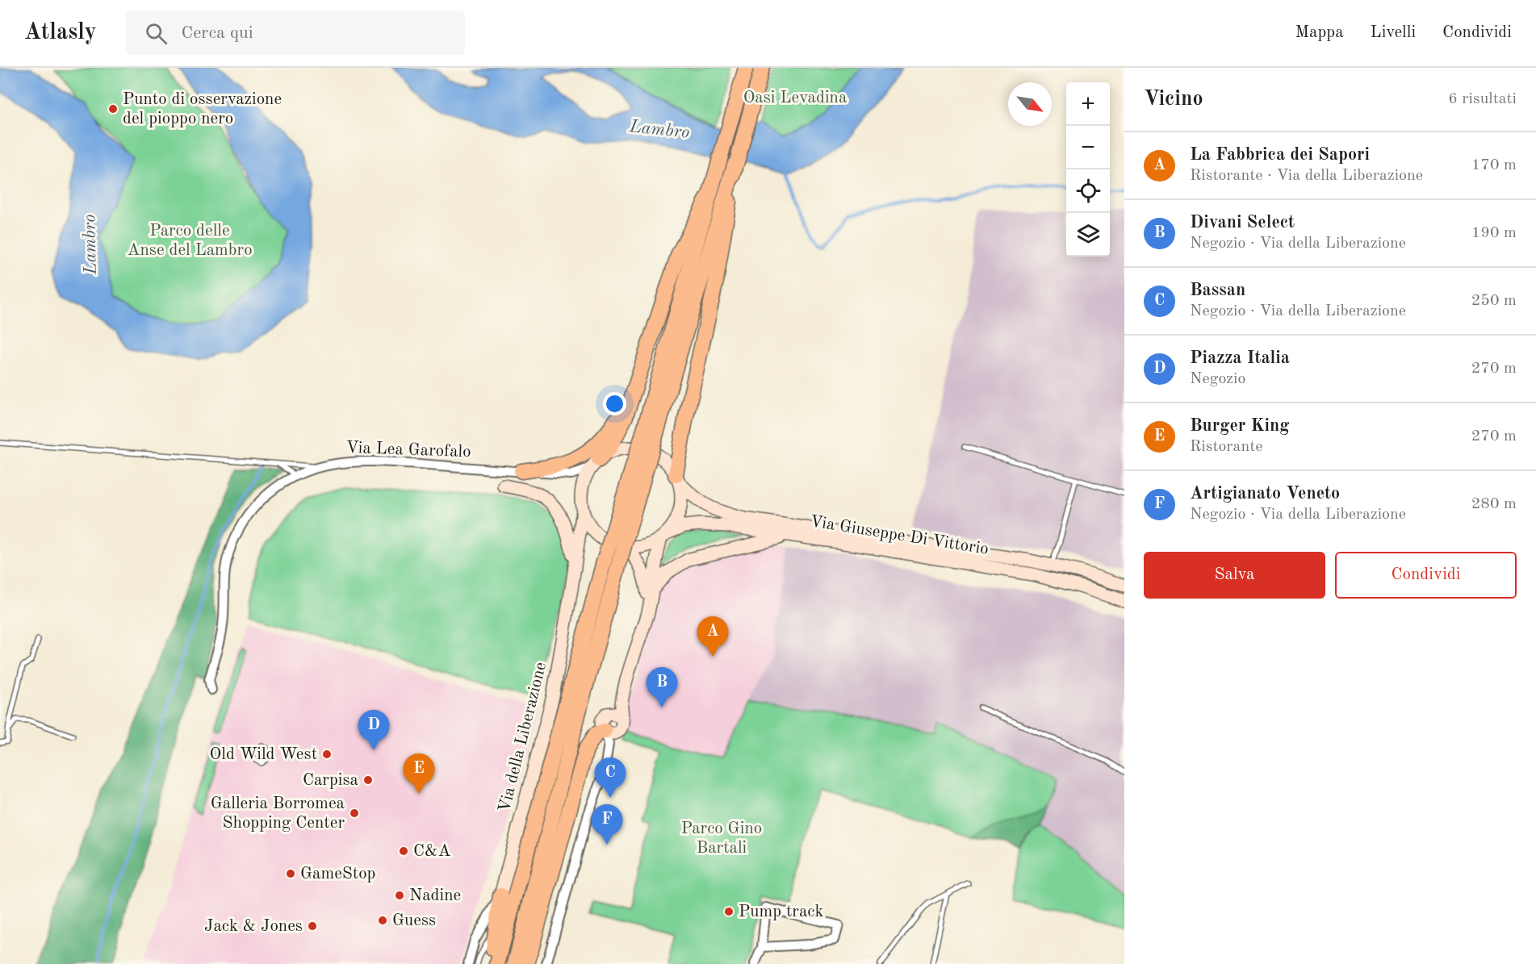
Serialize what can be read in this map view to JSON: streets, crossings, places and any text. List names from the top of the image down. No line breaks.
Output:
{"streets":{"main road":["Via Giuseppe Di Vittorio","Via della Liberazione"],"street":["Via Lea Garofalo"]},"crossings":[["Via Lea Garofalo","Via Giuseppe Di Vittorio"],["Via Lea Garofalo","Via della Liberazione"],["Via Giuseppe Di Vittorio","Via della Liberazione"]],"water":["Lambro"],"parks":["Oasi Levadina","Parco delle Anse del Lambro","Parco Gino Bartali"],"places":["Punto di osservazione del pioppo nero","Old Wild West","Carpisa","Galleria Borromea Shopping Center","C&A","GameStop","Nadine","Pump track","Guess","Jack & Jones"],"north":"bottom right","page":{"header":"Atlasly","search":"Cerca qui","nav":["Mappa","Livelli","Condividi"],"heading":["Vicino","6 risultati"],"map_buttons":["+","−"],"list":[{"mark":"A","name":"La Fabbrica dei Sapori","note":"Ristorante · Via della Liberazione","value":"170 m"},{"mark":"B","name":"Divani Select","note":"Negozio · Via della Liberazione","value":"190 m"},{"mark":"C","name":"Bassan","note":"Negozio · Via della Liberazione","value":"250 m"},{"mark":"D","name":"Piazza Italia","note":"Negozio","value":"270 m"},{"mark":"E","name":"Burger King","note":"Ristorante","value":"270 m"},{"mark":"F","name":"Artigianato Veneto","note":"Negozio · Via della Liberazione","value":"280 m"}],"buttons":["Salva","Condividi"],"pins":["A","B","D","E","C","F"]}}
